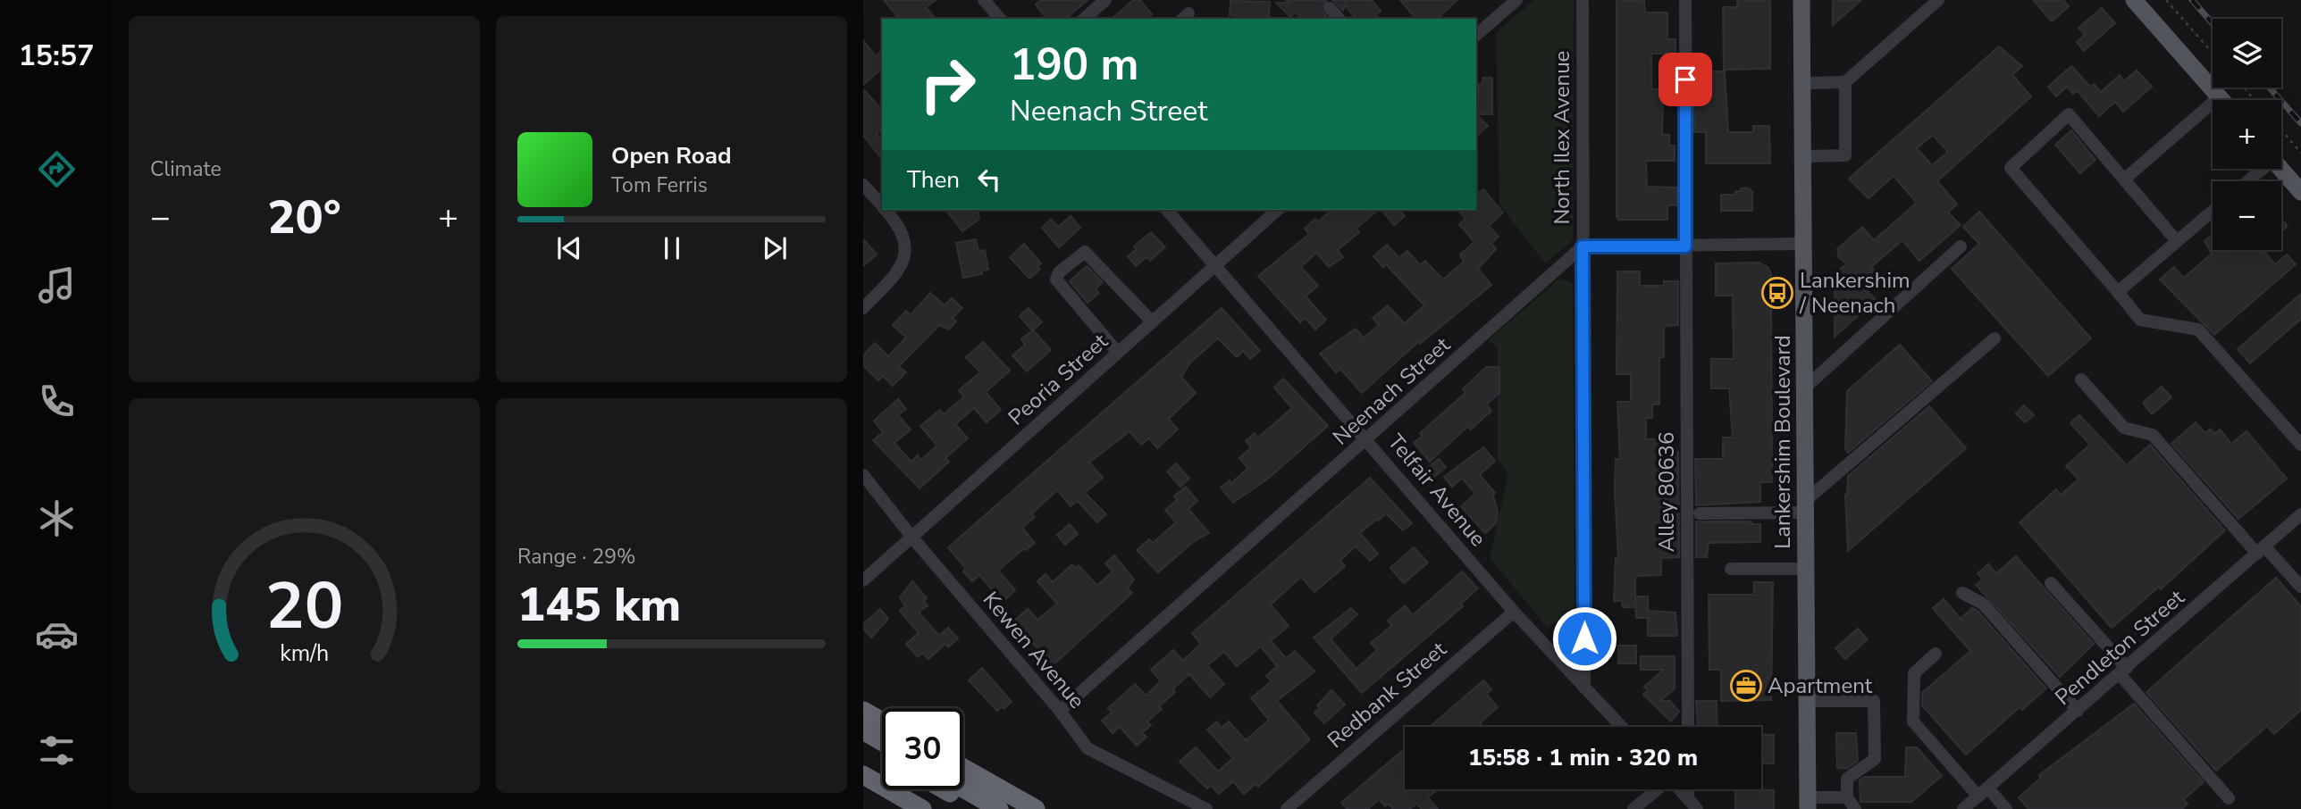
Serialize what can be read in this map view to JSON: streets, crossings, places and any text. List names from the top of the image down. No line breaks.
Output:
{"streets":{"main road":["Lankershim Boulevard"],"street":["North Ilex Avenue","Peoria Street","Neenach Street","Telfair Avenue","Alley 80636","Pendleton Street","Kewen Avenue","Redbank Street"]},"crossings":[["North Ilex Avenue","Neenach Street"],["North Ilex Avenue","Telfair Avenue"],["Peoria Street","Telfair Avenue"],["Peoria Street","Kewen Avenue"],["Neenach Street","Telfair Avenue"],["Neenach Street","Kewen Avenue"],["Telfair Avenue","Redbank Street"]],"places":{"bus stop":["Lankershim / Neenach"],"office":["Apartment"]},"page":{"tabs":"15:57","tile":["Climate",["Range · 29%","145 km"]],"map_buttons":["+","−"],"turn":["190 m","Neenach Street"],"song":["Open Road","Tom Ferris"],"then":"Then","heat":["−","20°","+"],"limit":"30","trip":"15:58 · 1 min · 320 m","gauge":["20","km/h"]}}
